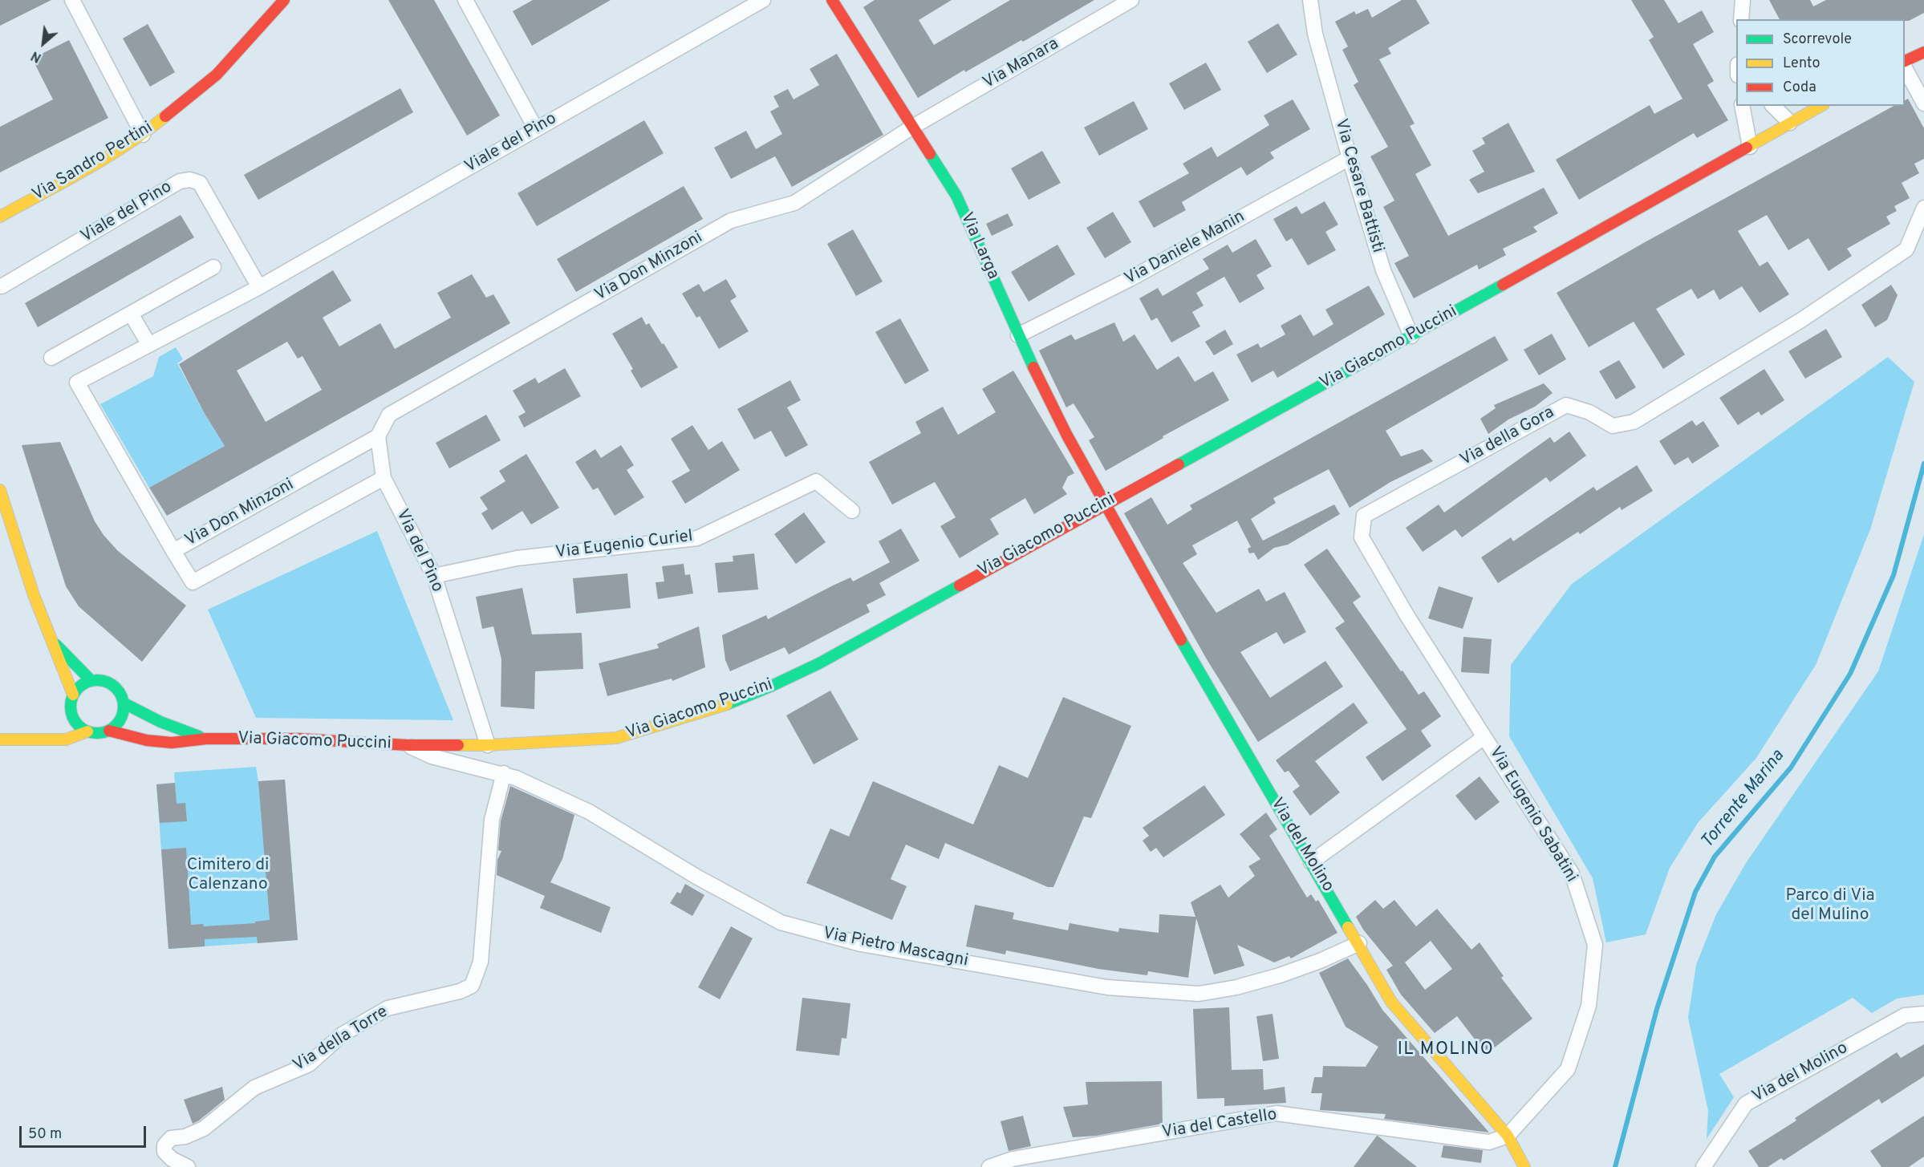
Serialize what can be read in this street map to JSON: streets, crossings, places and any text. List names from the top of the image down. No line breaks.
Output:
{"streets":{"street":["Via Manara","Viale del Pino","Via Sandro Pertini","Via Cesare Battisti","Via Larga","Via Daniele Manin","Via Don Minzoni","Via Giacomo Puccini","Via della Gora","Via Eugenio Curiel","Via del Pino","Via Eugenio Sabatini","Via del Molino","Via Pietro Mascagni","Via della Torre","Via del Castello"]},"crossings":[["Via Manara","Via Larga"],["Via Manara","Via Don Minzoni"],["Viale del Pino","Via Don Minzoni"],["Via Cesare Battisti","Via Daniele Manin"],["Via Cesare Battisti","Via Giacomo Puccini"],["Via Larga","Via Daniele Manin"],["Via Larga","Via Don Minzoni"],["Via Larga","Via Giacomo Puccini"],["Via Larga","Via del Molino"],["Via Don Minzoni","Via del Pino"],["Via Giacomo Puccini","Via del Pino"],["Via Giacomo Puccini","Via del Molino"],["Via Giacomo Puccini","Via Pietro Mascagni"],["Via della Gora","Via Eugenio Sabatini"],["Via Eugenio Curiel","Via del Pino"],["Via Eugenio Sabatini","Via del Molino"],["Via Eugenio Sabatini","Via del Castello"],["Via del Molino","Via Pietro Mascagni"],["Via del Molino","Via del Castello"],["Via Pietro Mascagni","Via della Torre"]],"districts":["IL MOLINO"],"water":["Torrente Marina"],"parks":["Cimitero di Calenzano","Parco di Via del Mulino"],"legend":["Scorrevole","Lento","Coda"],"scale_bar":"50 m","north":"bottom left"}
